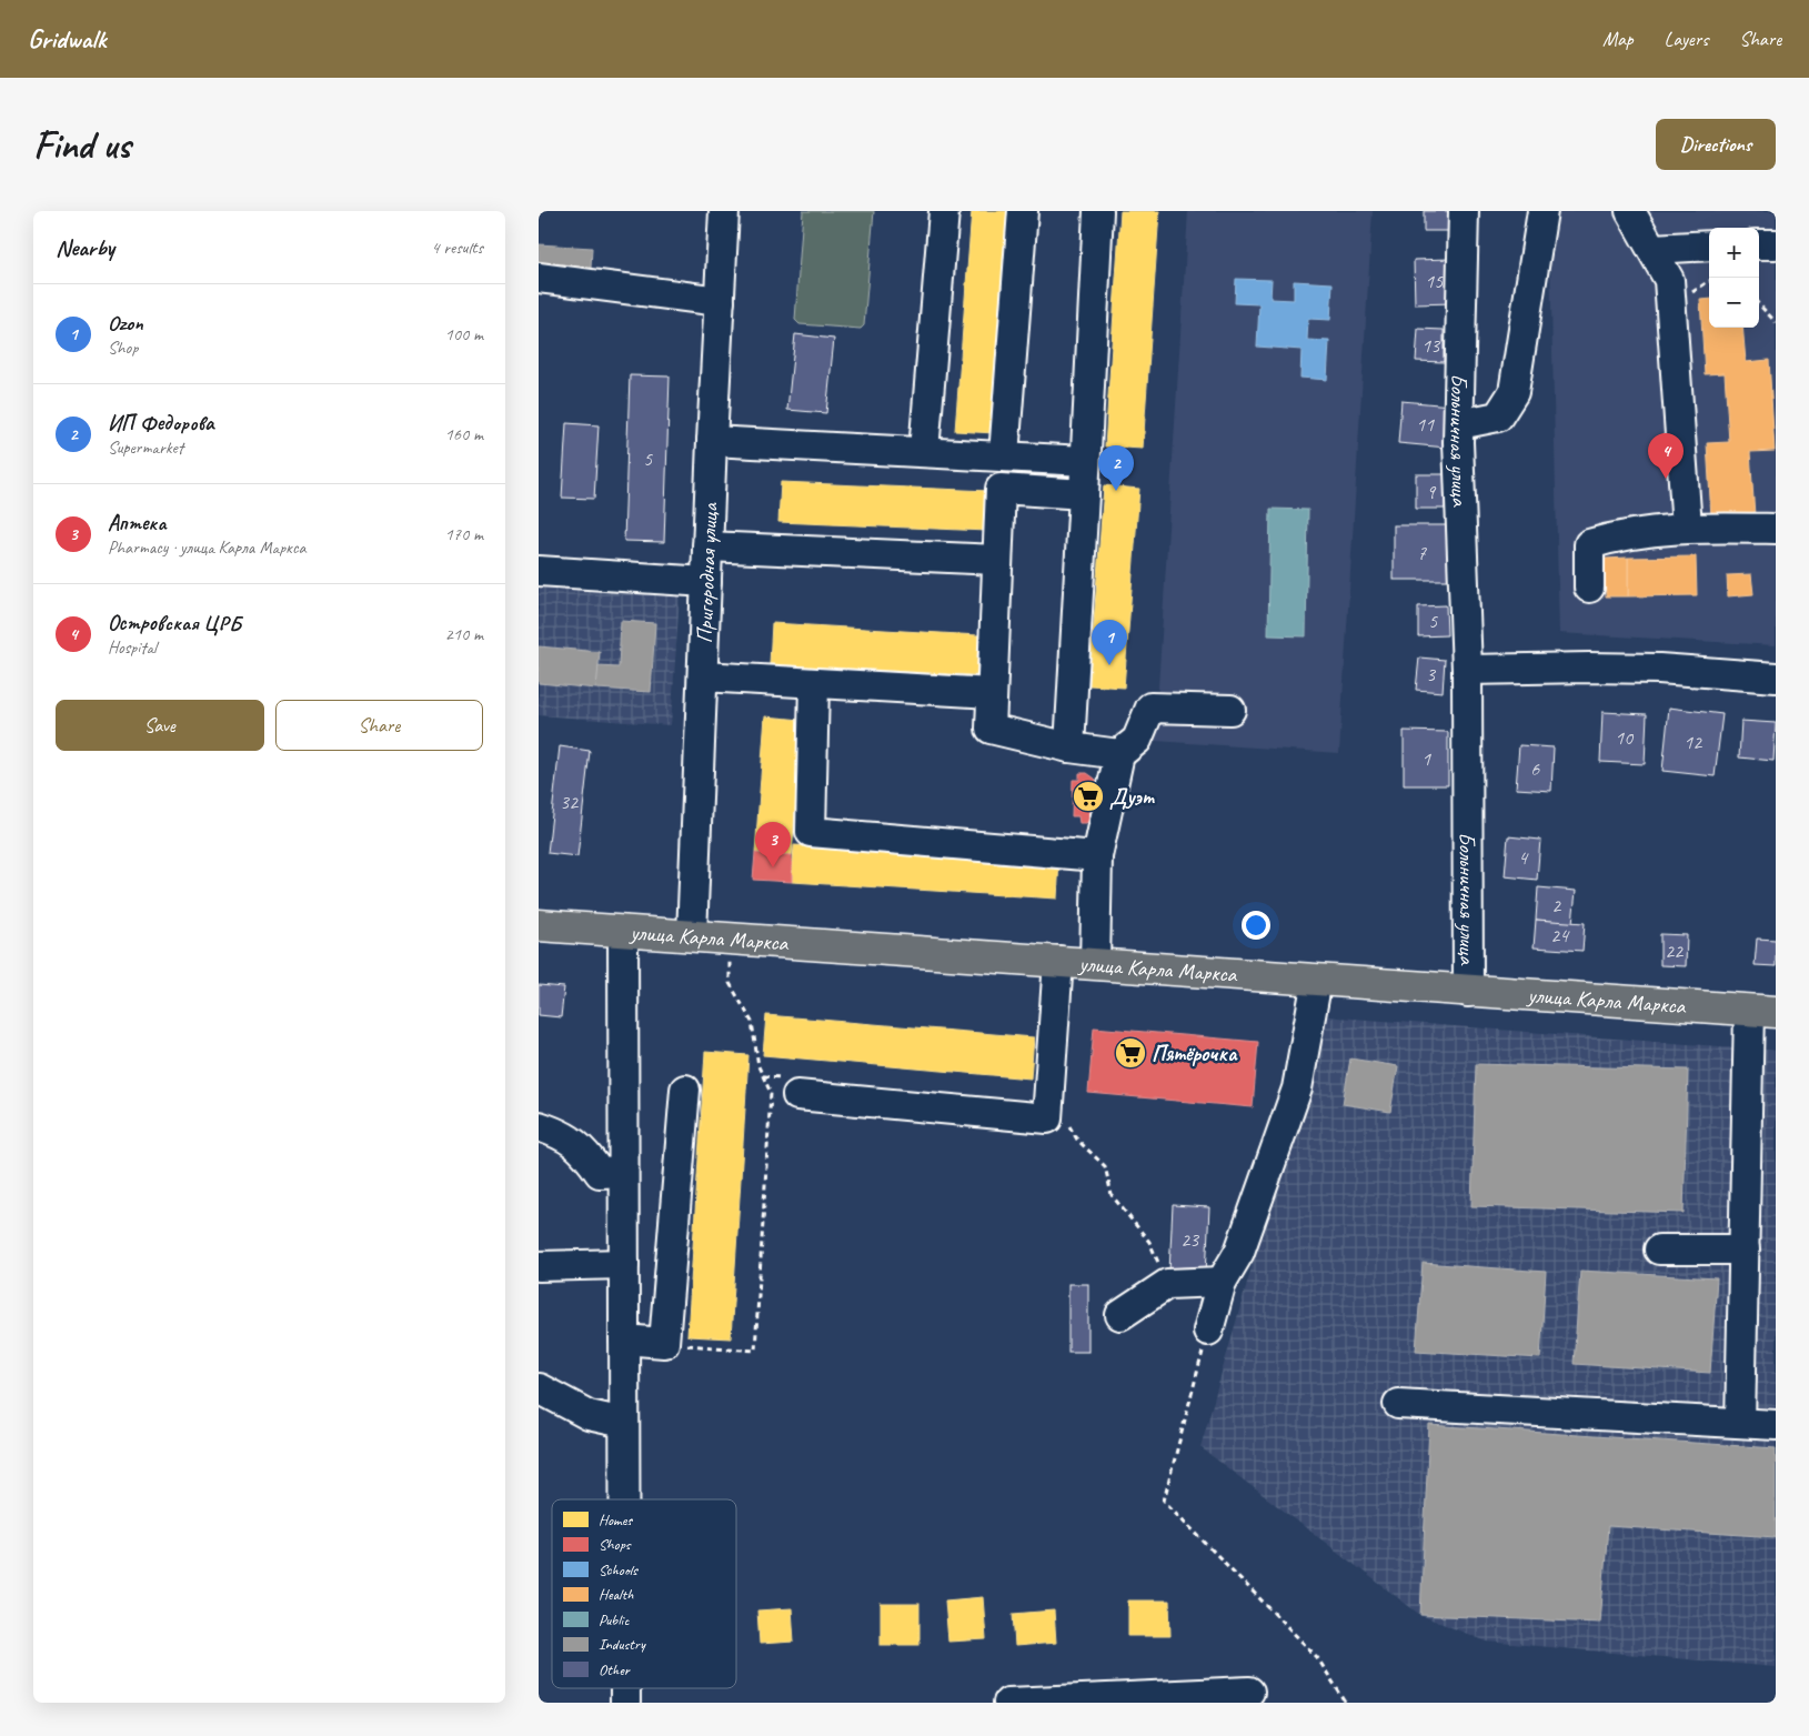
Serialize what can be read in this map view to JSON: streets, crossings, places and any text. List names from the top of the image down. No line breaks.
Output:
{"streets":{"main road":["улица Карла Маркса"],"street":["Больничная улица","Пригородная улица"]},"crossings":[["Больничная улица","улица Карла Маркса"],["Пригородная улица","улица Карла Маркса"]],"places":{"supermarket":["Дуэт","Пятёрочка"]},"house_numbers":["15","13","11","5","9","7","5","3","10","12","1","6","32","4","2","24","22","23"],"legend":["Homes","Shops","Schools","Health","Public","Industry","Other"],"page":{"header":"Gridwalk","nav":["Map","Layers","Share"],"buttons":["Directions",["Save","Share"]],"title":"Find us","heading":["Nearby","4 results"],"map_buttons":["+","−"],"list":[{"mark":"1","name":"Ozon","note":"Shop","value":"100 m"},{"mark":"2","name":"ИП Федорова","note":"Supermarket","value":"160 m"},{"mark":"3","name":"Аптека","note":"Pharmacy · улица Карла Маркса","value":"170 m"},{"mark":"4","name":"Островская ЦРБ","note":"Hospital","value":"210 m"}],"pins":["4","2","1","3"]}}
